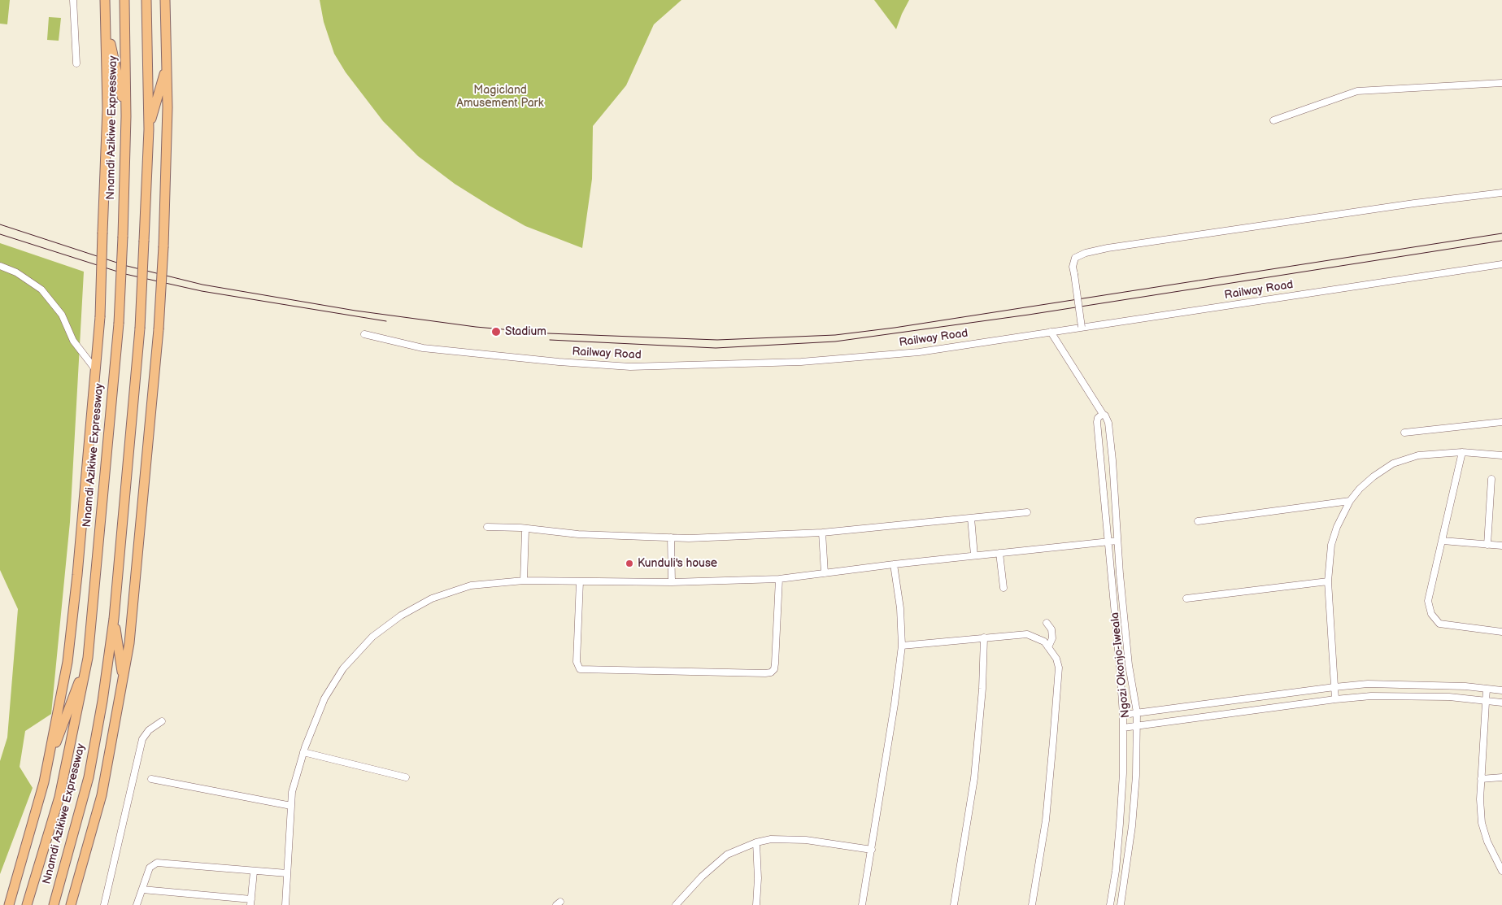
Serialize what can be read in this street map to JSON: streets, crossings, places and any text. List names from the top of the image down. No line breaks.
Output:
{"streets":{"highway":["Nnamdi Azikiwe Expressway"],"street":["Railway Road","Ngozi Okonjo-Iweala"]},"parks":["Magicland Amusement Park"],"places":["Stadium","Kunduli's house"]}
